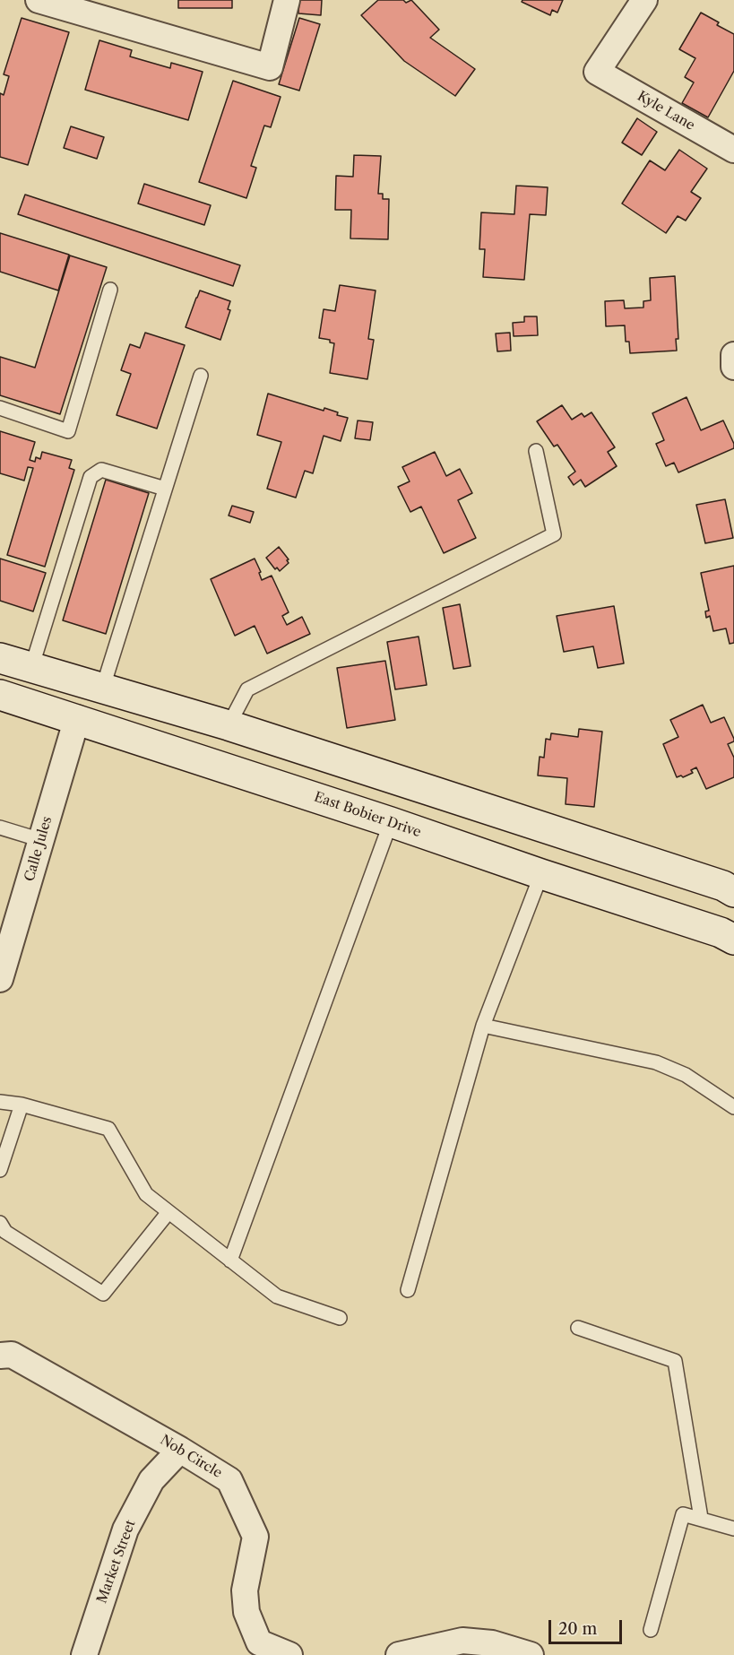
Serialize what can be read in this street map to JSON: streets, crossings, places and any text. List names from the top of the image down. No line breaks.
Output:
{"streets":{"main road":["East Bobier Drive"],"street":["Kyle Lane","Calle Jules","Nob Circle","Market Street"]},"crossings":[["East Bobier Drive","Calle Jules"],["Nob Circle","Market Street"]],"scale_bar":"20 m"}
